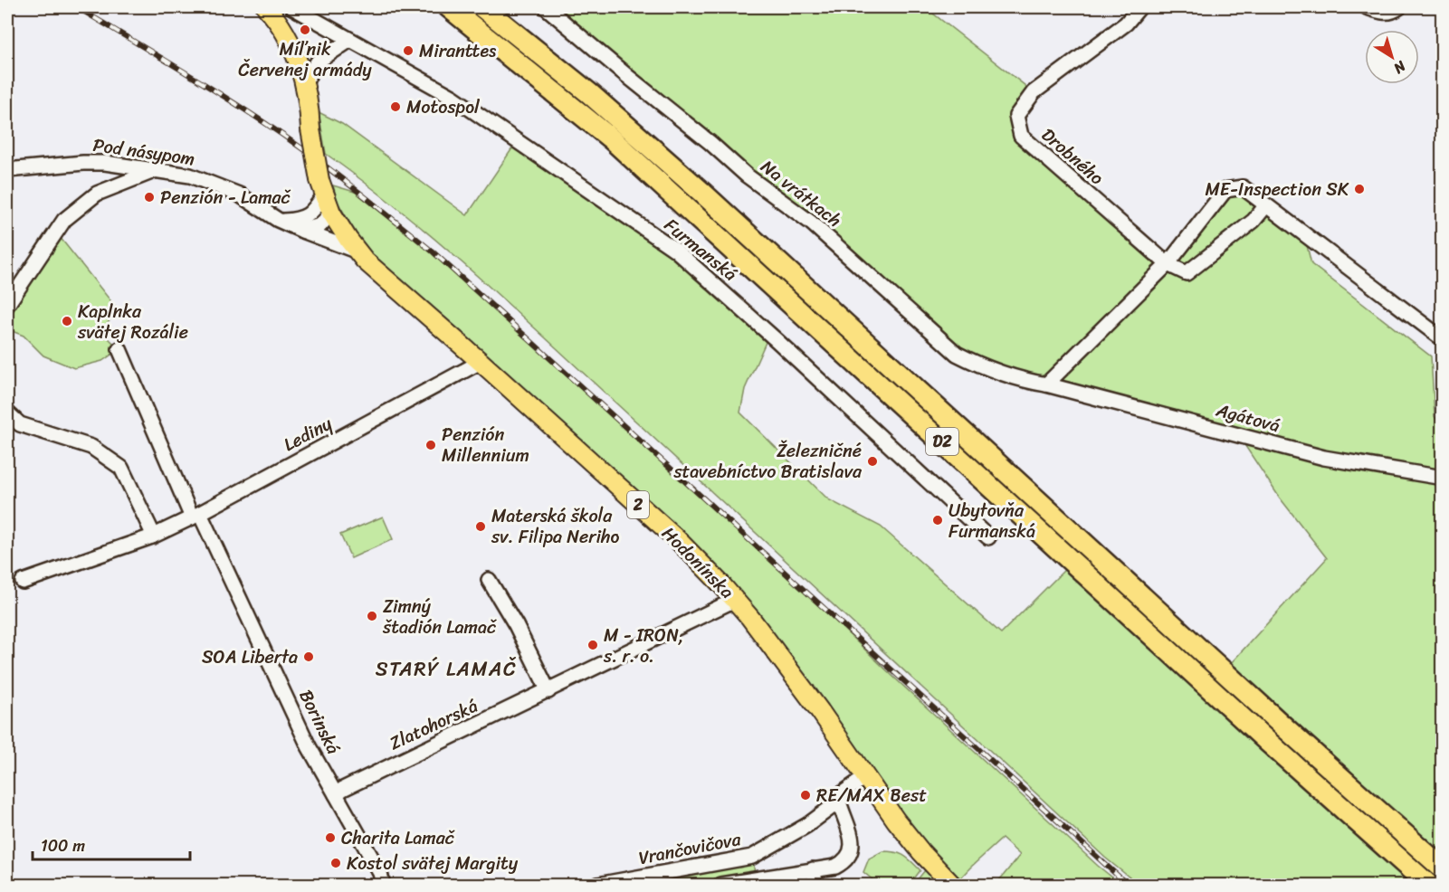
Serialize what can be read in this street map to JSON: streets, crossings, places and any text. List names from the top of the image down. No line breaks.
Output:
{"streets":{"highway":["D2"],"main road":["2","Hodonínska"],"street":["Pod násypom","Drobného","Na vrátkach","Furmanská","Agátová","Lediny","Borinská","Zlatohorská","Vrančovičova"]},"crossings":[["Pod násypom","Hodonínska"],["Na vrátkach","Agátová"],["Lediny","Hodonínska"],["Lediny","Borinská"],["2","Hodonínska"],["Hodonínska","Zlatohorská"],["Hodonínska","Vrančovičova"],["Borinská","Zlatohorská"]],"districts":["STARÝ LAMAČ"],"places":["Míľnik Červenej armády","Miranttes","Motospol","ME-Inspection SK","Penzión - Lamač","Kaplnka svätej Rozálie","Penzión Millennium","Železničné stavebníctvo Bratislava","Ubytovňa Furmanská","Materská škola sv. Filipa Neriho","Zimný štadión Lamač","M - IRON, s. r. o.","SOA Liberta","RE/MAX Best","Charita Lamač","Kostol svätej Margity"],"scale_bar":"100 m","north":"bottom right"}
